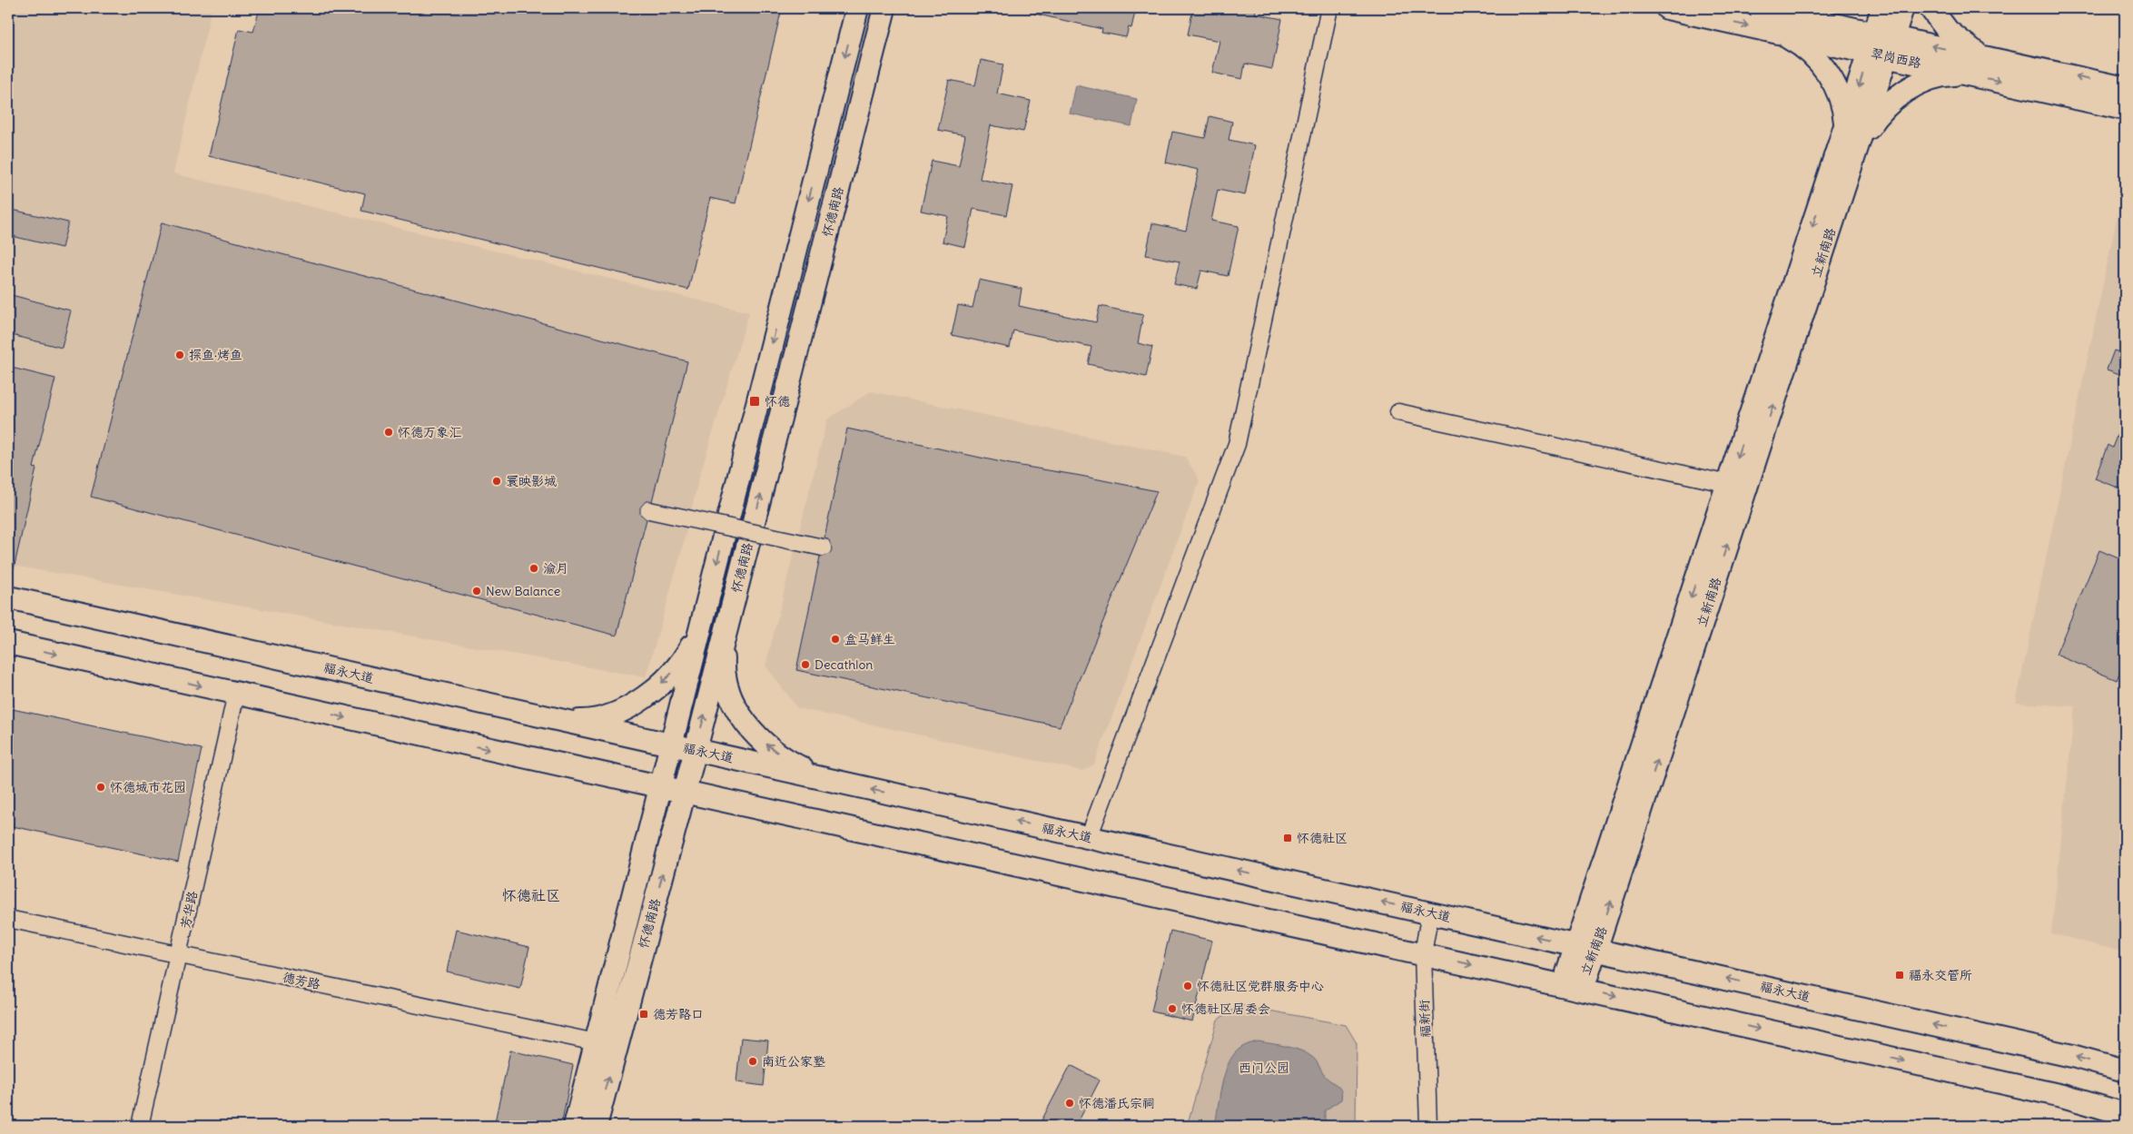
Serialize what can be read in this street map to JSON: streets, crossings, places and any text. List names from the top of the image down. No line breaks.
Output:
{"streets":{"main road":["翠岗西路","怀德南路","立新南路","福永大道"],"street":["芳华路","德芳路","福新街"]},"crossings":[["翠岗西路","立新南路"],["怀德南路","福永大道"],["怀德南路","德芳路"],["立新南路","福永大道"],["福永大道","福新街"],["芳华路","德芳路"]],"districts":["怀德社区"],"parks":["西门公园"],"places":{"other":["探鱼·烤鱼","怀德万象汇","寰映影城","渝月","New Balance","盒马鲜生","Decathlon","怀德城市花园","怀德社区党群服务中心","怀德社区居委会","南近公家塾","怀德潘氏宗祠"],"transit":["怀德","怀德社区","福永交管所","德芳路口"]}}
